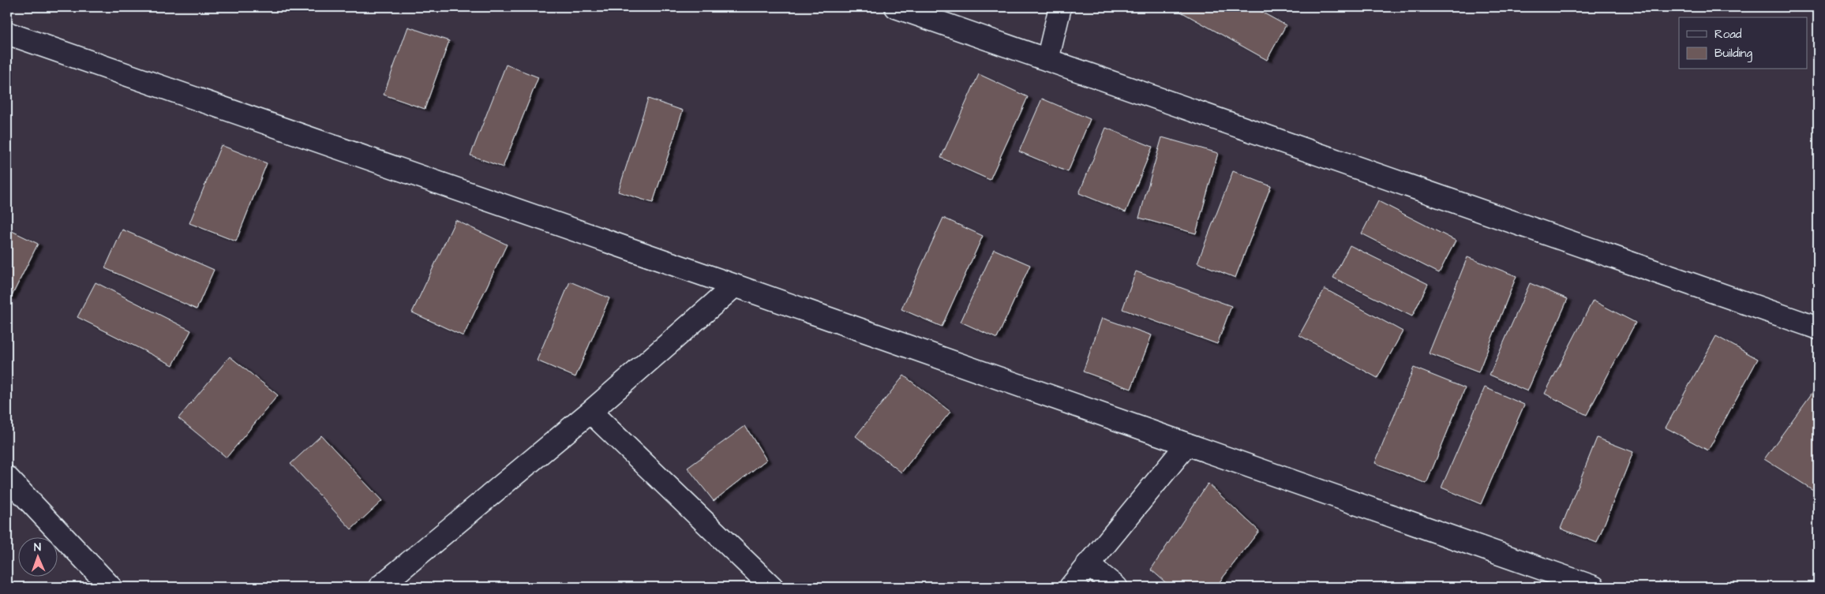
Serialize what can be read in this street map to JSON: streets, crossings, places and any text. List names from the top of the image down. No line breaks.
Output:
{"legend":["Road","Building"],"north":"top"}
